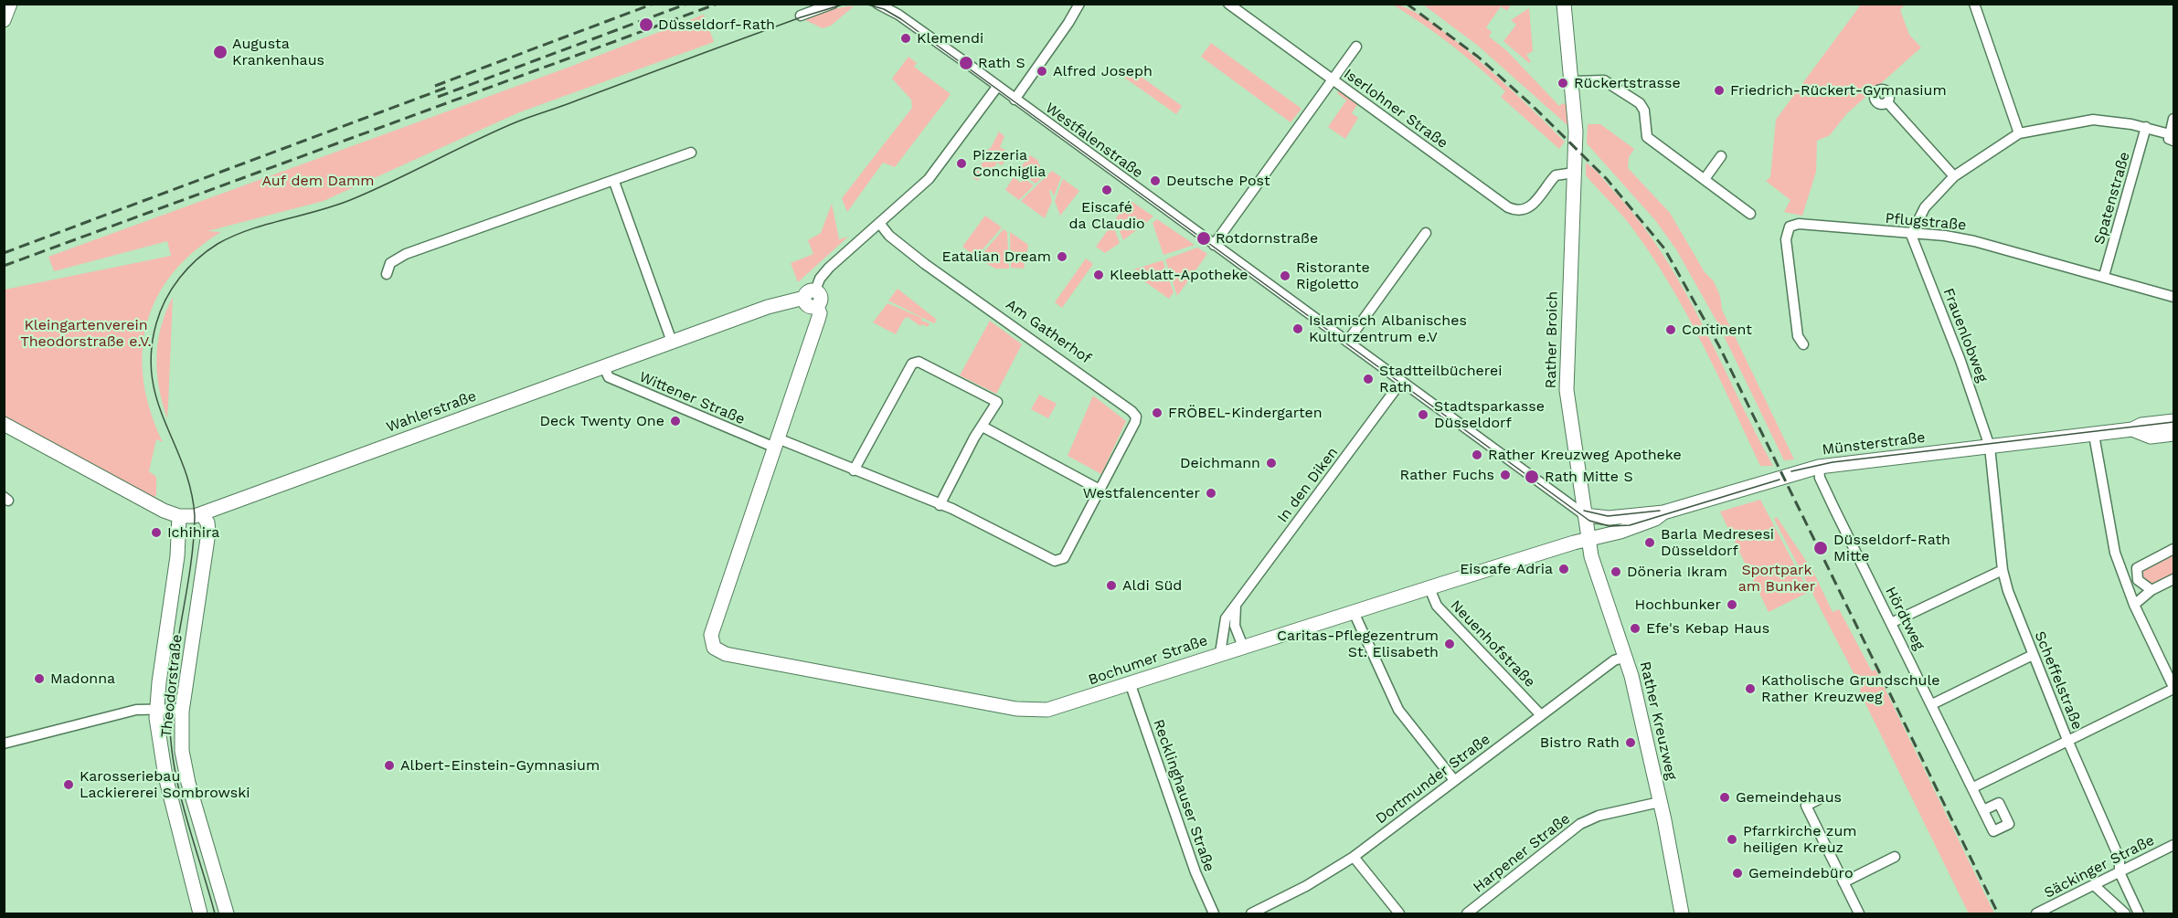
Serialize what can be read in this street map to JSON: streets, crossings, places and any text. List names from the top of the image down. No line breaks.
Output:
{"streets":{"street":["Iserlohner Straße","Westfalenstraße","Spatenstraße","Pflugstraße","Am Gatherhof","Frauenlobweg","Rather Broich","Wittener Straße","Wahlerstraße","Münsterstraße","In den Diken","Hördtweg","Neuenhofstraße","Bochumer Straße","Scheffelstraße","Theodorstraße","Rather Kreuzweg","Dortmunder Straße","Recklinghauser Straße","Harpener Straße","Säckinger Straße"]},"crossings":[["Iserlohner Straße","Rather Broich"],["Westfalenstraße","Rather Broich"],["Westfalenstraße","Münsterstraße"],["Westfalenstraße","In den Diken"],["Spatenstraße","Pflugstraße"],["Pflugstraße","Frauenlobweg"],["Am Gatherhof","Wittener Straße"],["Am Gatherhof","Bochumer Straße"],["Frauenlobweg","Münsterstraße"],["Frauenlobweg","Scheffelstraße"],["Rather Broich","Münsterstraße"],["Rather Broich","Bochumer Straße"],["Rather Broich","Rather Kreuzweg"],["Wittener Straße","Wahlerstraße"],["Wittener Straße","Bochumer Straße"],["Wahlerstraße","Theodorstraße"],["Münsterstraße","Hördtweg"],["Münsterstraße","Bochumer Straße"],["Münsterstraße","Scheffelstraße"],["Münsterstraße","Rather Kreuzweg"],["In den Diken","Bochumer Straße"],["Neuenhofstraße","Bochumer Straße"],["Neuenhofstraße","Dortmunder Straße"],["Bochumer Straße","Rather Kreuzweg"],["Bochumer Straße","Recklinghauser Straße"],["Scheffelstraße","Säckinger Straße"],["Rather Kreuzweg","Dortmunder Straße"],["Rather Kreuzweg","Harpener Straße"]],"parks":["Auf dem Damm","Kleingartenverein Theodorstraße e.V.","Sportpark am Bunker"],"places":["Düsseldorf-Rath","Klemendi","Augusta Krankenhaus","Rath S","Alfred Joseph","Rückertstrasse","Friedrich-Rückert-Gymnasium","Pizzeria Conchiglia","Deutsche Post","Eiscafé da Claudio","Rotdornstraße","Eatalian Dream","Kleeblatt-Apotheke","Ristorante Rigoletto","Islamisch Albanisches Kulturzentrum e.V","Continent","Stadtteilbücherei Rath","FRÖBEL-Kindergarten","Stadtsparkasse Düsseldorf","Deck Twenty One","Rather Kreuzweg Apotheke","Deichmann","Rather Fuchs","Rath Mitte S","Westfalencenter","Ichihira","Barla Medresesi Düsseldorf","Düsseldorf-Rath Mitte","Eiscafe Adria","Döneria Ikram","Aldi Süd","Hochbunker","Efe's Kebap Haus","Caritas-Pflegezentrum St. Elisabeth","Madonna","Katholische Grundschule Rather Kreuzweg","Bistro Rath","Albert-Einstein-Gymnasium","Karosseriebau Lackiererei Sombrowski","Gemeindehaus","Pfarrkirche zum heiligen Kreuz","Gemeindebüro"]}
